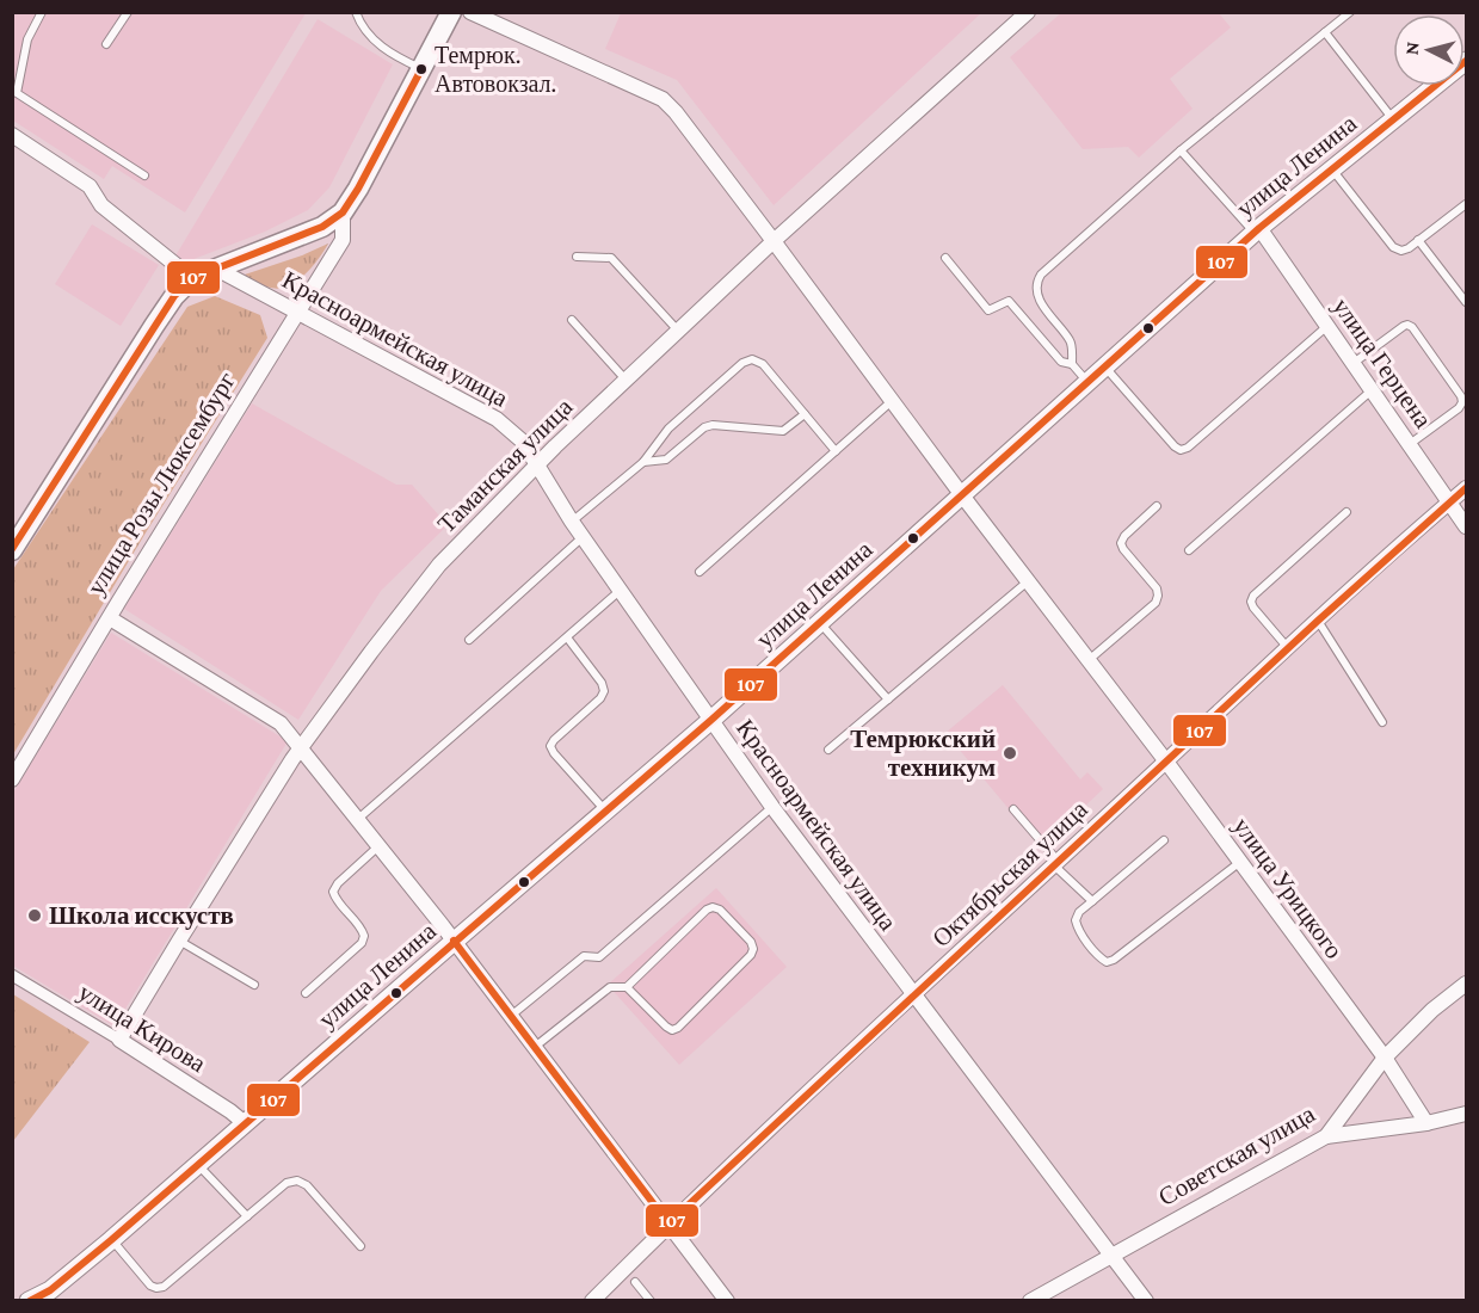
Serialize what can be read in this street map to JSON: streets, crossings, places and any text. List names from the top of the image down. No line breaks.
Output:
{"streets":{"main road":["улица Розы Люксембург"],"street":["улица Ленина","Красноармейская улица","улица Герцена","Таманская улица","Октябрьская улица","улица Урицкого","улица Кирова","Советская улица"]},"crossings":[["улица Ленина","Красноармейская улица"],["улица Ленина","улица Герцена"],["улица Ленина","улица Урицкого"],["улица Ленина","улица Кирова"],["Красноармейская улица","Таманская улица"],["Красноармейская улица","улица Розы Люксембург"],["Красноармейская улица","Октябрьская улица"],["Красноармейская улица","Советская улица"],["улица Герцена","Октябрьская улица"],["Таманская улица","улица Урицкого"],["Таманская улица","улица Кирова"],["Октябрьская улица","улица Урицкого"],["улица Урицкого","Советская улица"]],"places":["Темрюк. Автовокзал.","Темрюкский техникум","Школа исскуств"],"lines":["transit line 107"],"north":"left"}
